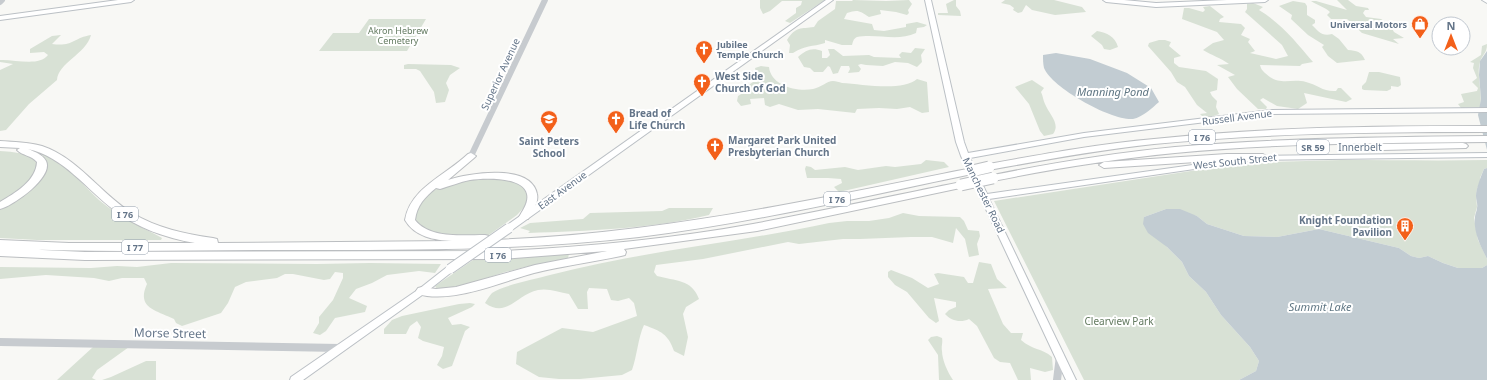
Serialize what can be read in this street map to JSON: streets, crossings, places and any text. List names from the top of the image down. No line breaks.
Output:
{"streets":{"highway":["I 76","SR 59","Innerbelt","I 77"],"main road":["Russell Avenue","West South Street","East Avenue","Manchester Road"],"street":["Superior Avenue","Morse Street"]},"crossings":[["Russell Avenue","Manchester Road"],["I 76","Innerbelt"],["I 76","I 77"],["Innerbelt","West South Street"],["West South Street","Manchester Road"],["East Avenue","Morse Street"]],"water":["Manning Pond","Summit Lake"],"parks":["Akron Hebrew Cemetery","Clearview Park"],"places":{"shop":["Universal Motors"],"church":["Jubilee Temple Church","West Side Church of God","Bread of Life Church","Margaret Park United Presbyterian Church"],"school or university":["Saint Peters School"],"building":["Knight Foundation Pavilion"]},"north":"top"}
